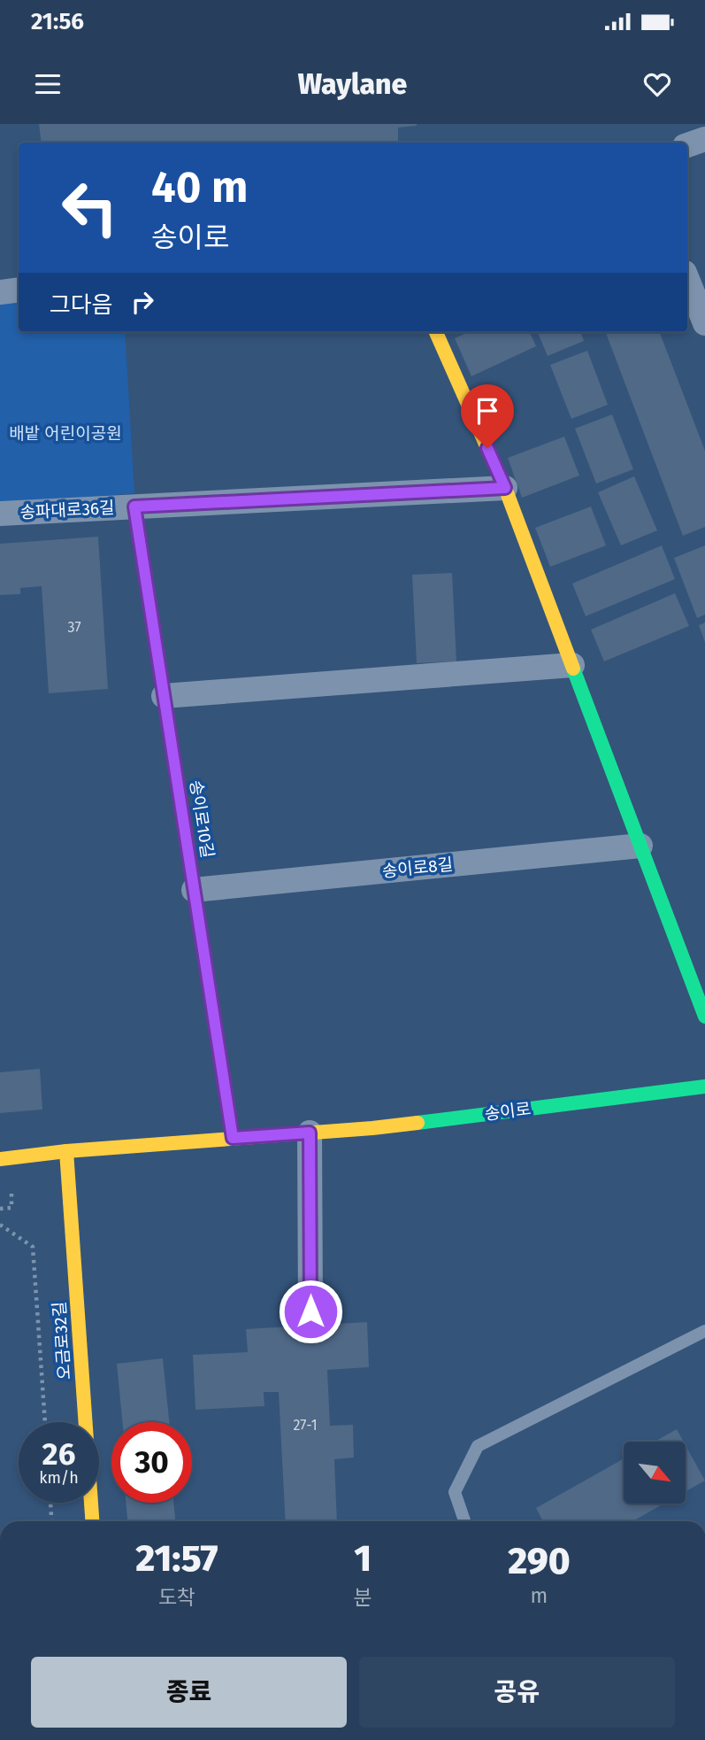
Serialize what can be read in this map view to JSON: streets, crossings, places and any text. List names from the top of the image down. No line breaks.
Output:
{"streets":{"street":["송파대로36길","송이로10길","송이로8길","송이로","오금로32길"]},"crossings":[["송파대로36길","송이로10길"],["송이로10길","송이로8길"],["송이로10길","송이로"],["송이로","오금로32길"]],"parks":["배밭 어린이공원"],"house_numbers":["37","27-1"],"north":"bottom right","page":{"status":"21:56","header":"Waylane","turn":["40 m","송이로"],"then":"그다음","speed":"26 km/h","limit":"30","eta":["21:57","도착","1","분","290","m"],"buttons":["종료","공유"]}}
